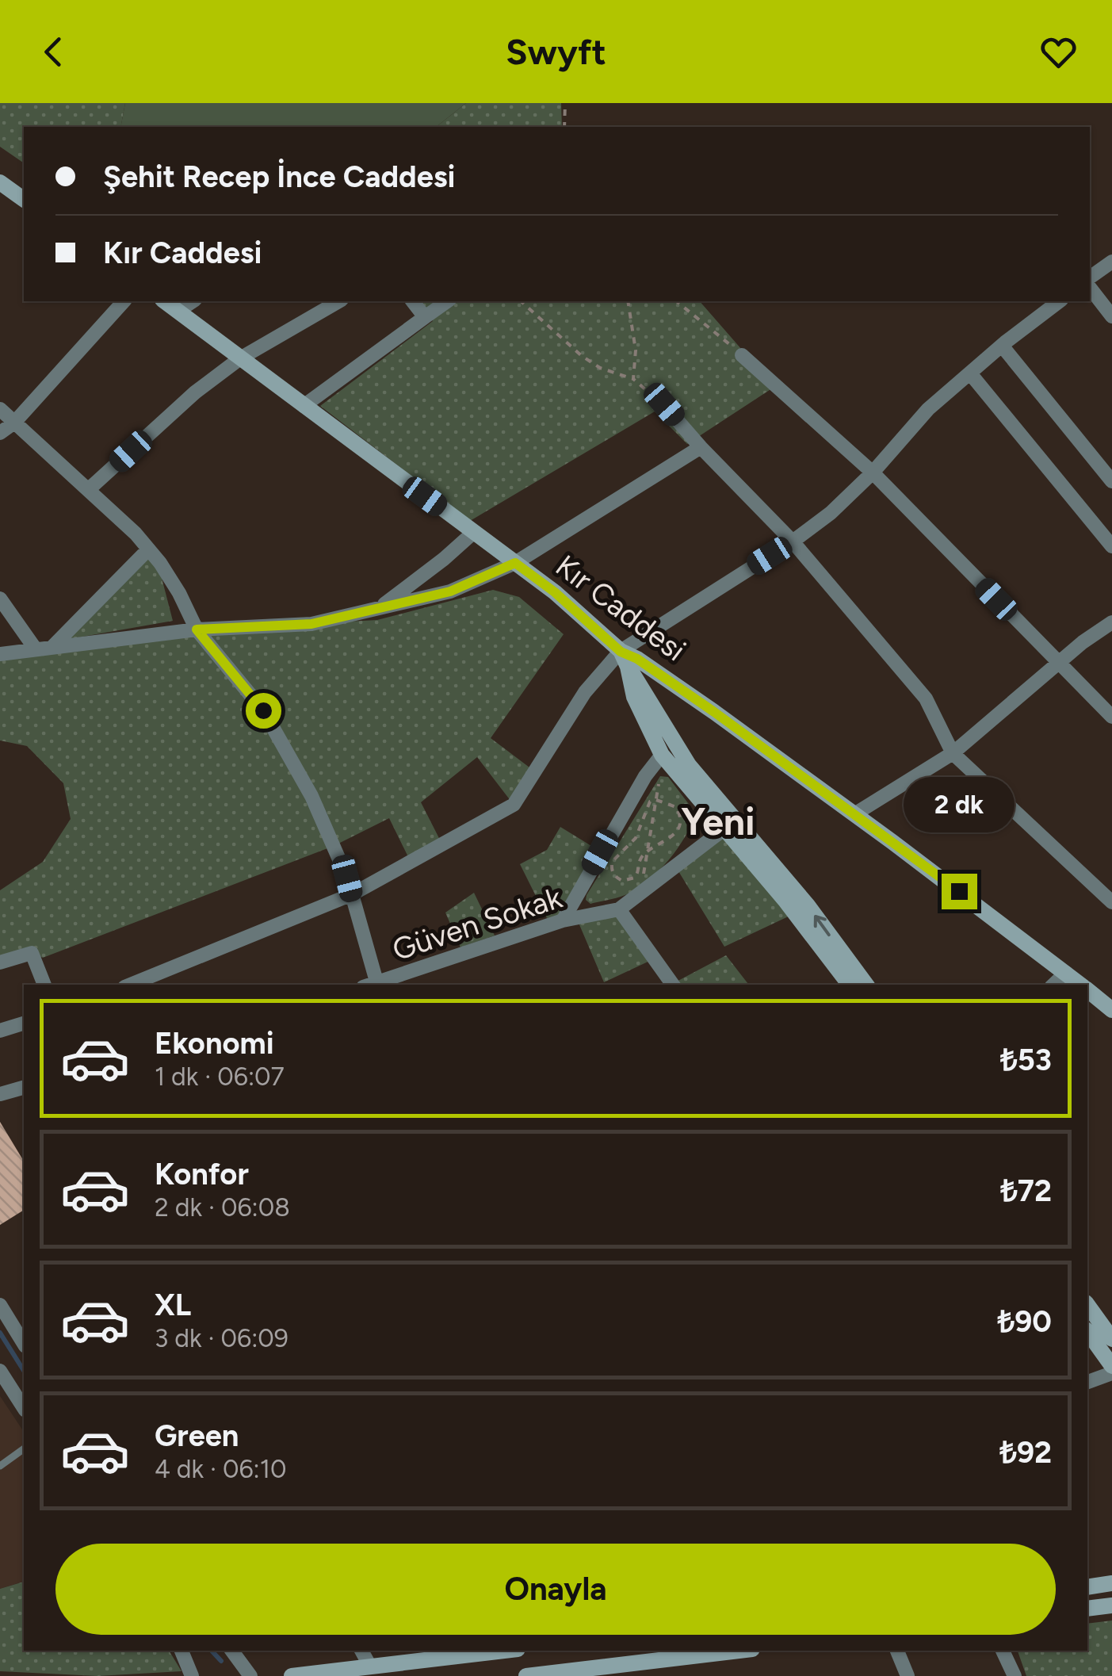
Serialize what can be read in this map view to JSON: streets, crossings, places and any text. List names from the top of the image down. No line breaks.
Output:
{"streets":{"main road":["Kır Caddesi"],"street":["Güven Sokak"]},"districts":["Yeni"],"page":{"header":"Swyft","banner":["Şehit Recep İnce Caddesi","Kır Caddesi"],"bubble":"2 dk","list":[{"name":"Ekonomi","note":"1 dk · 06:07","value":"₺53"},{"name":"Konfor","note":"2 dk · 06:08","value":"₺72"},{"name":"XL","note":"3 dk · 06:09","value":"₺90"},{"name":"Green","note":"4 dk · 06:10","value":"₺92"}],"buttons":"Onayla"}}
